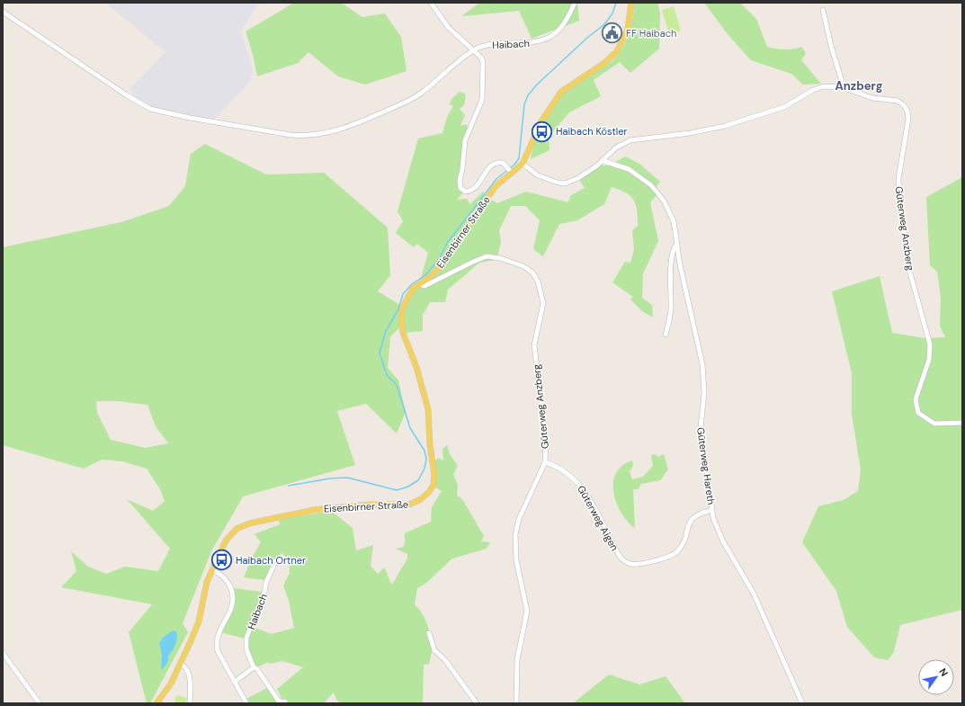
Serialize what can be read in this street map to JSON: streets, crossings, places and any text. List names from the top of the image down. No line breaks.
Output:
{"streets":{"main road":["Eisenbirner Straße"],"street":["Haibach","Güterweg Anzberg","Güterweg Hareth","Güterweg Aigen"]},"crossings":[["Güterweg Anzberg","Eisenbirner Straße"],["Güterweg Anzberg","Güterweg Hareth"],["Güterweg Anzberg","Güterweg Aigen"],["Güterweg Hareth","Güterweg Aigen"]],"districts":["Anzberg"],"places":{"public building":["FF Haibach"],"bus stop":["Haibach Köstler","Haibach Ortner"]},"north":"top right"}
